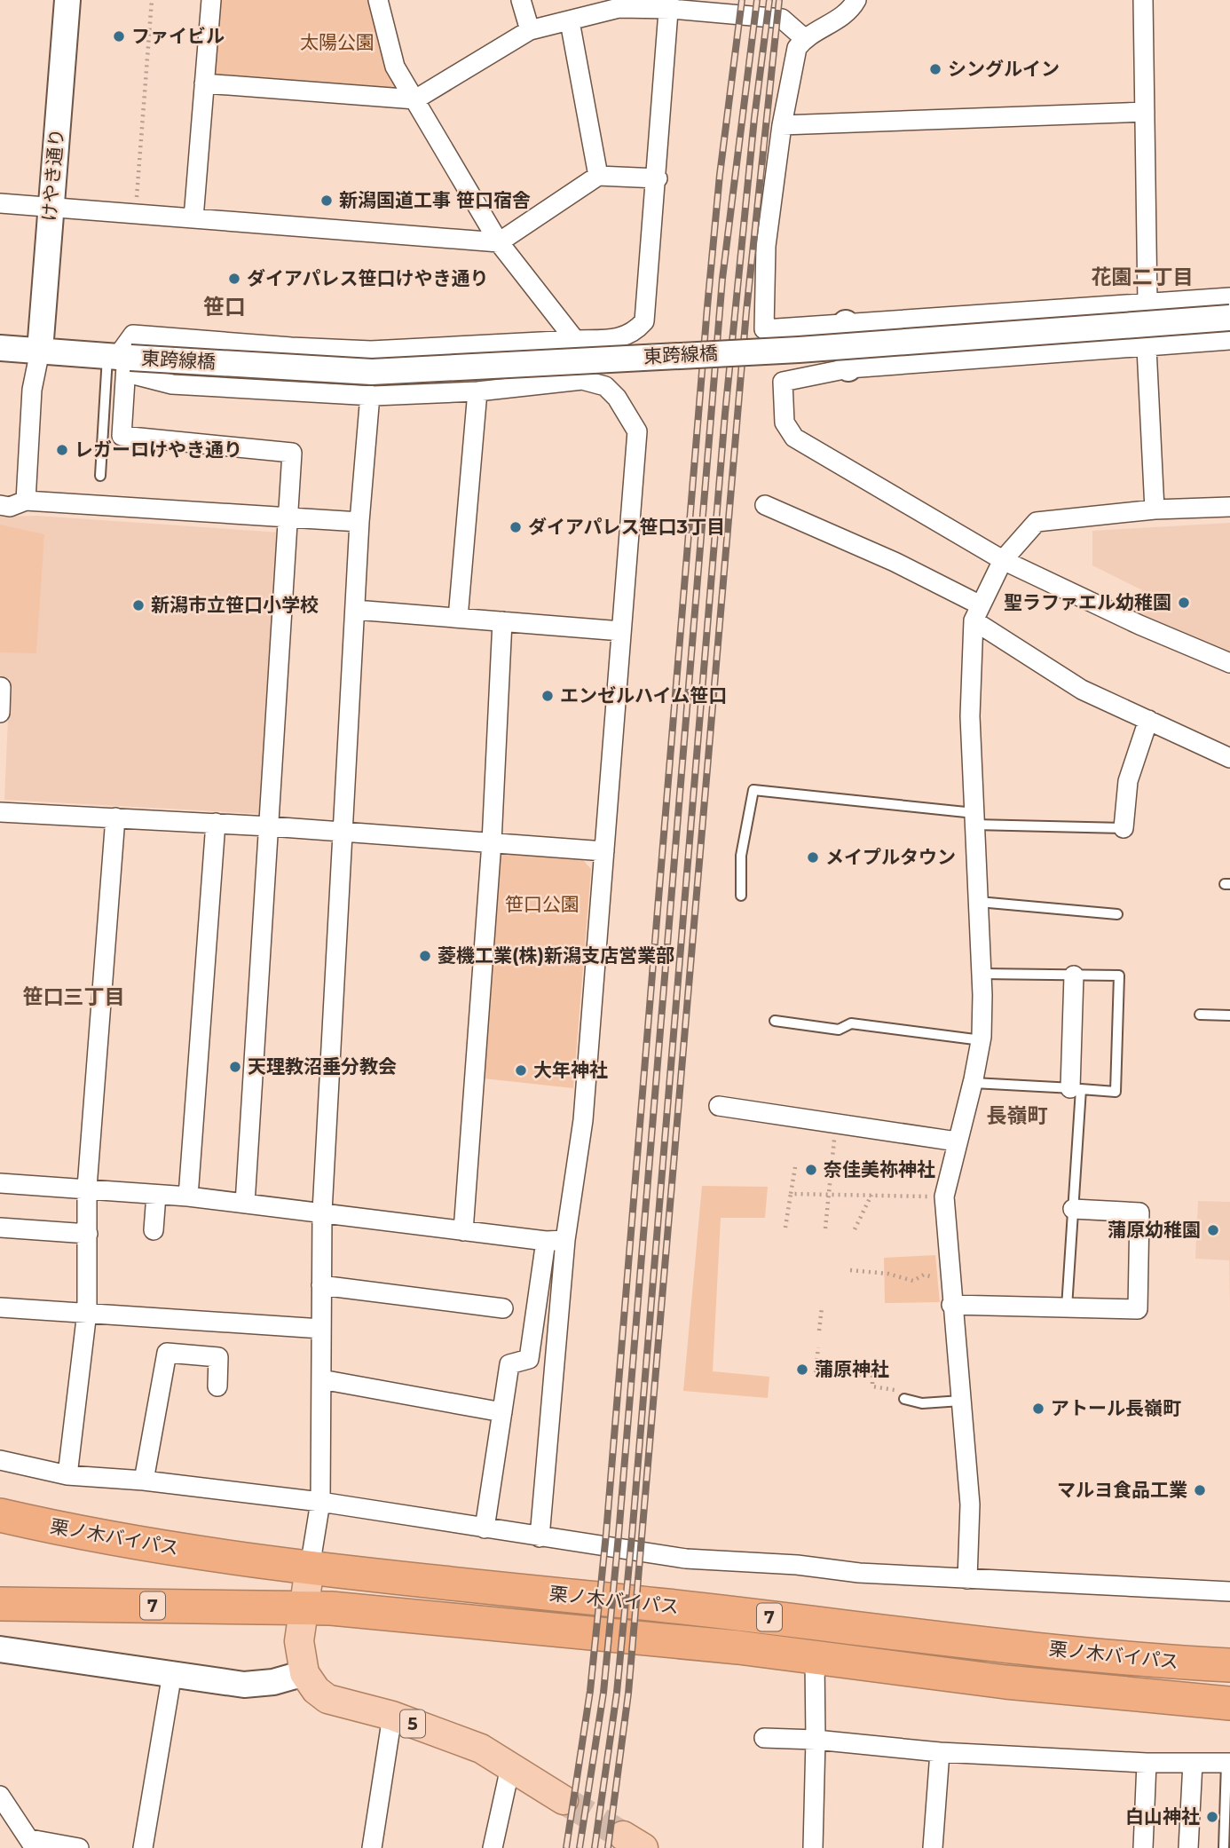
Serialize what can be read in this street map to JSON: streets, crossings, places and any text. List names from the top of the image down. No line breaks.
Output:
{"streets":{"highway":["栗ノ木バイパス","7"],"main road":["5"],"street":["けやき通り","東跨線橋"]},"crossings":[["けやき通り","東跨線橋"]],"districts":["花園二丁目","笹口","笹口三丁目","長嶺町"],"parks":["太陽公園","笹口公園"],"places":["ファイビル","シングルイン","新潟国道工事 笹口宿舎","ダイアパレス笹口けやき通り","レガーロけやき通り","ダイアパレス笹口3丁目","聖ラファエル幼稚園","新潟市立笹口小学校","エンゼルハイム笹口","メイプルタウン","菱機工業(株)新潟支店営業部","天理教沼垂分教会","大年神社","奈佳美祢神社","蒲原幼稚園","蒲原神社","アトール長嶺町","マルヨ食品工業","白山神社"]}
